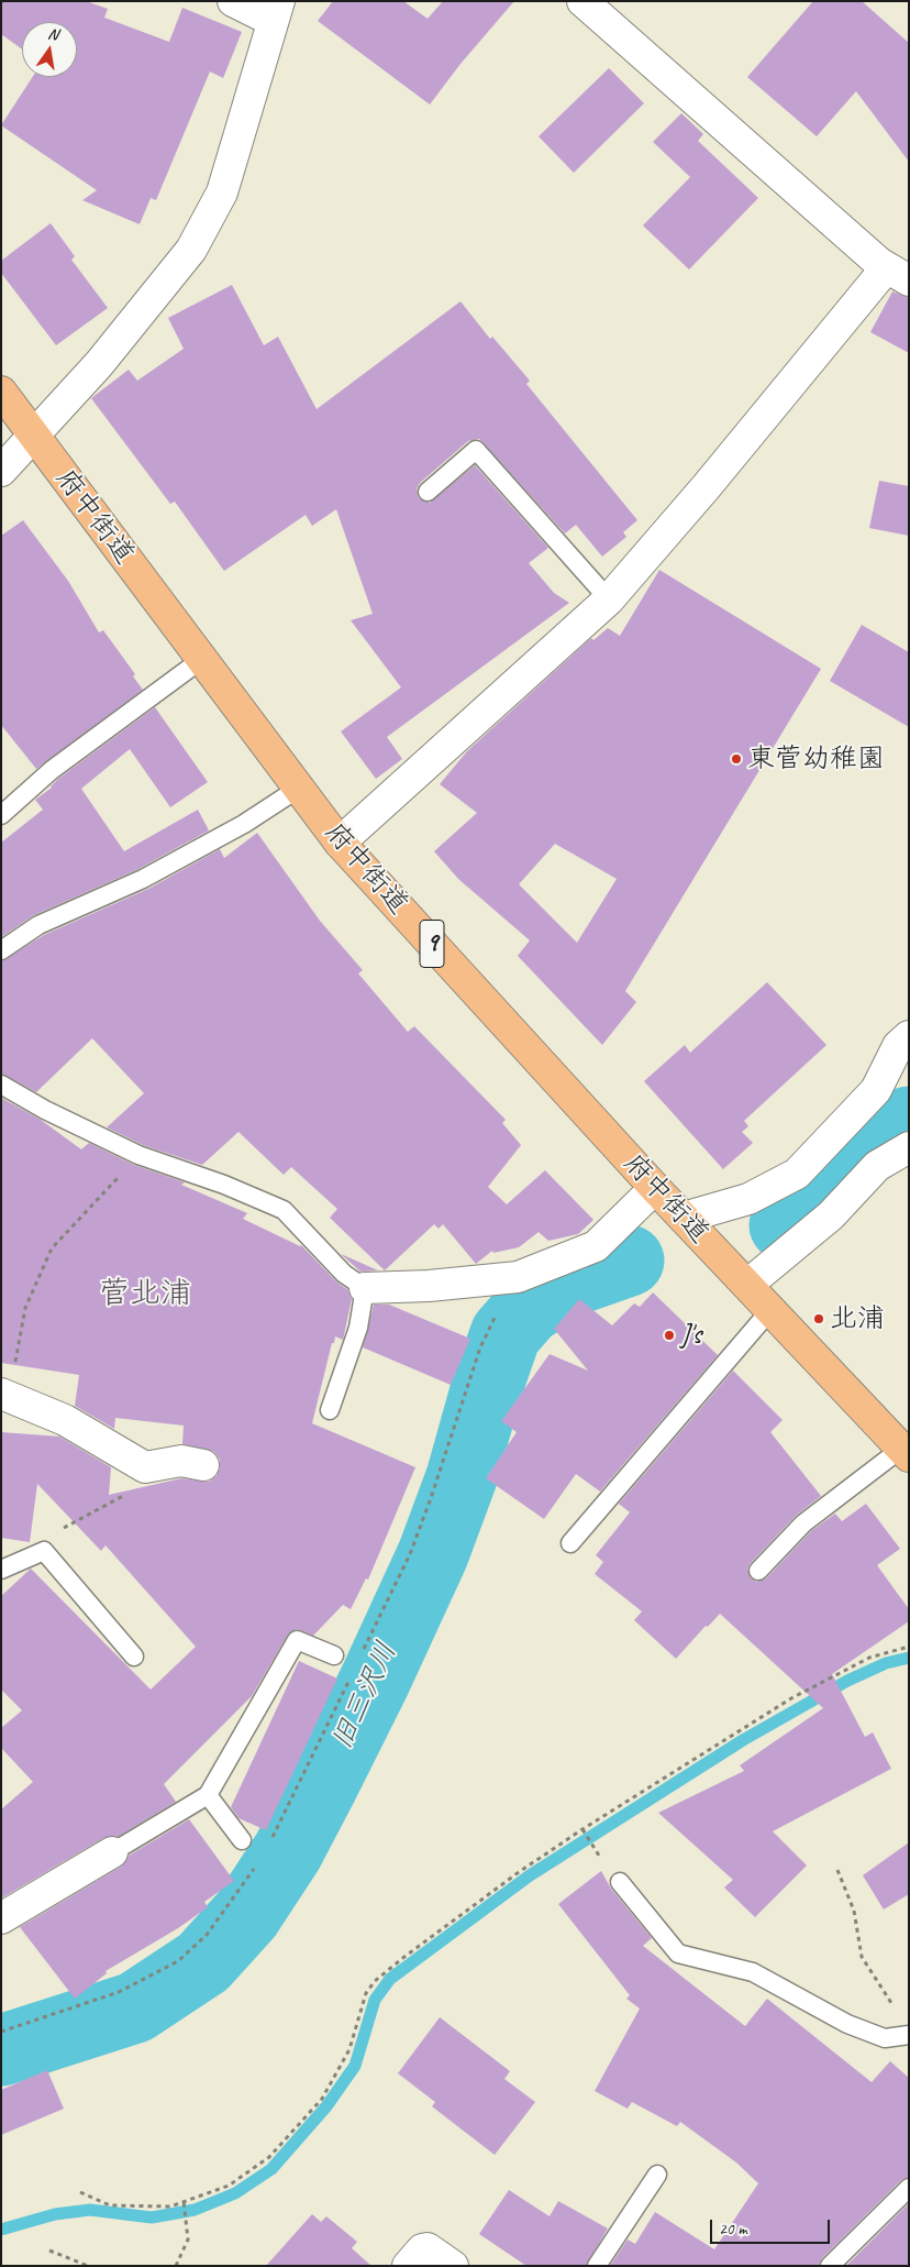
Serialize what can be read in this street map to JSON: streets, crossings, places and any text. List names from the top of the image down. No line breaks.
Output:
{"streets":{"main road":["府中街道","9"]},"districts":["菅北浦"],"water":["旧三沢川"],"places":["東菅幼稚園","北浦","J's"],"scale_bar":"20 m","north":"top"}
